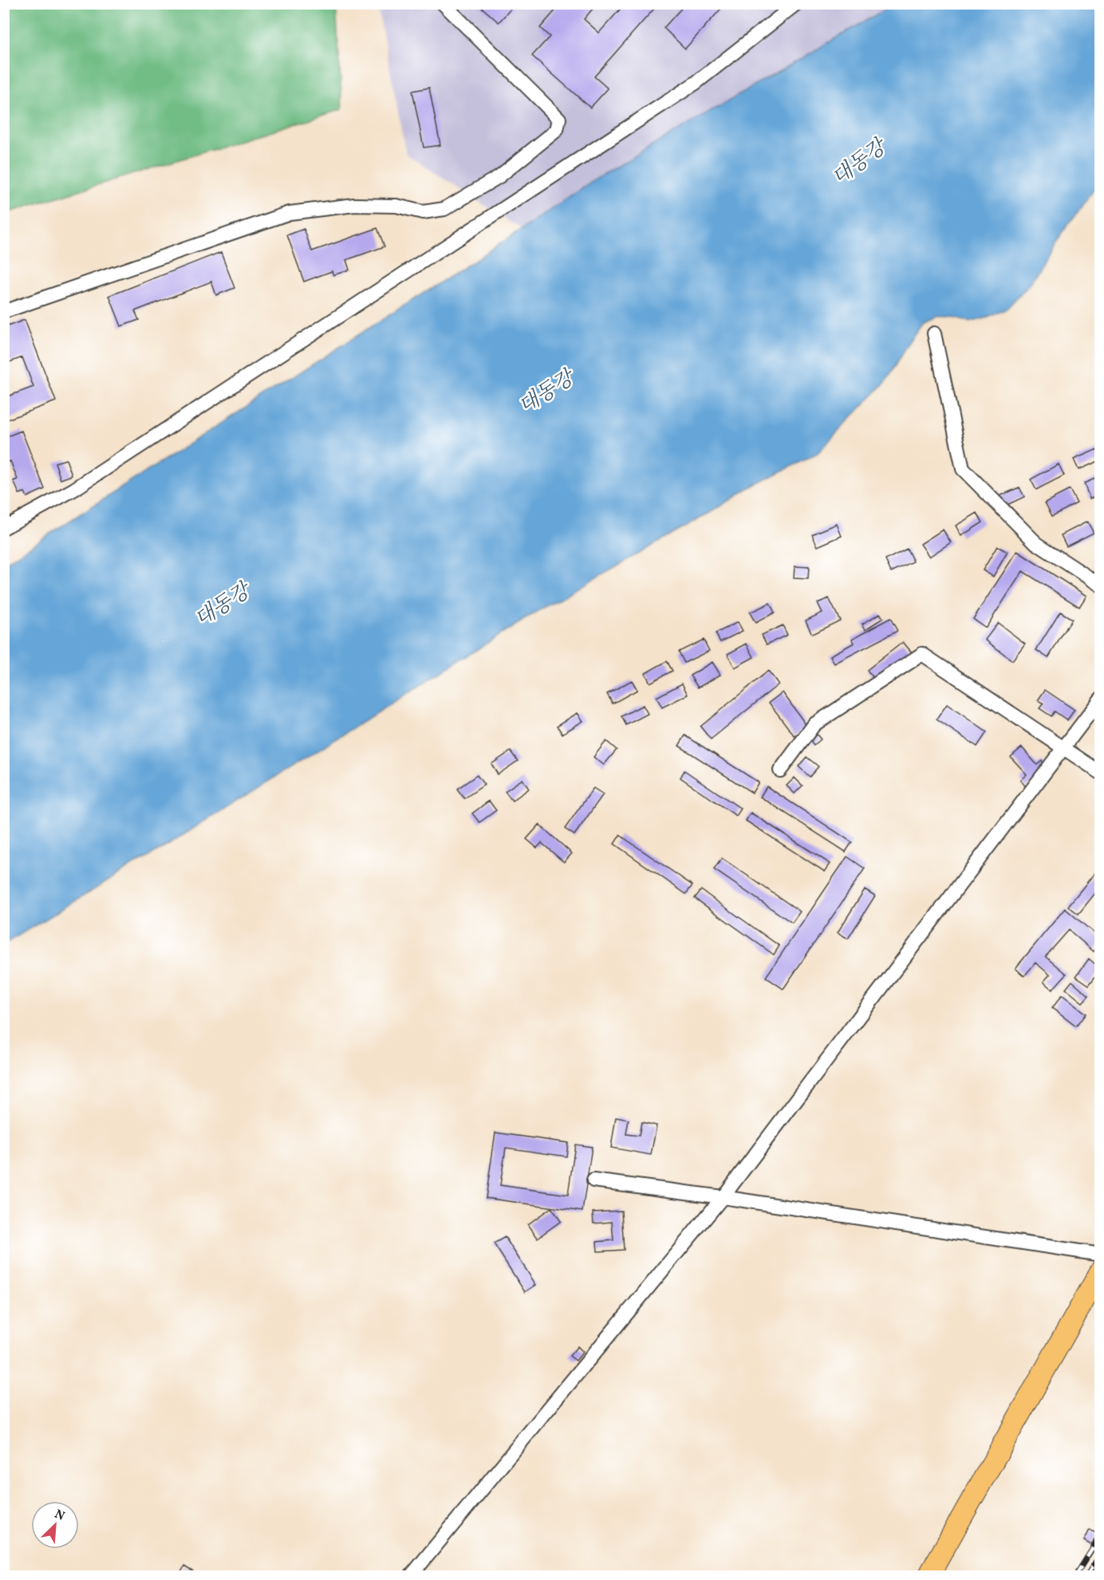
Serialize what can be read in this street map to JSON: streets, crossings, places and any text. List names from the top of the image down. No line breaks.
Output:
{"water":["대동강"],"north":"top right"}
